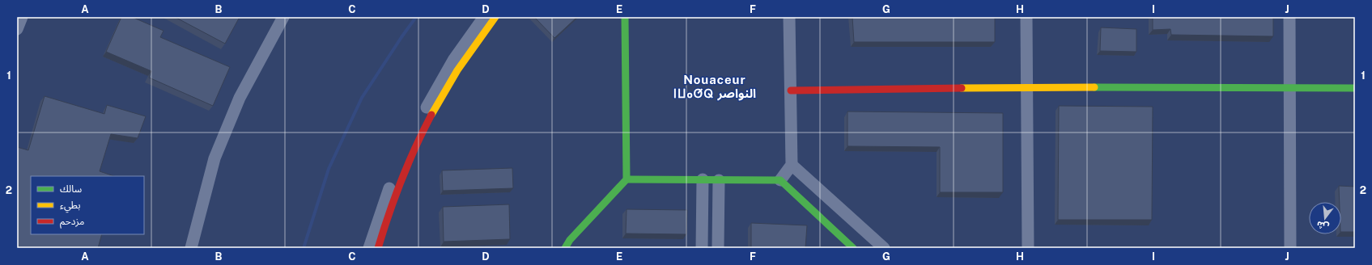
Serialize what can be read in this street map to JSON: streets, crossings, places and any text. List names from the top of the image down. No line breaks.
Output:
{"districts":["Nouaceur ⵏⵡⴰⵚⵕ النواصر"],"legend":["سالك","بطيء","مزدحم"],"north":"bottom","grid":{"columns":["A","B","C","D","E","F","G","H","I","J"],"rows":["1","2"]}}
